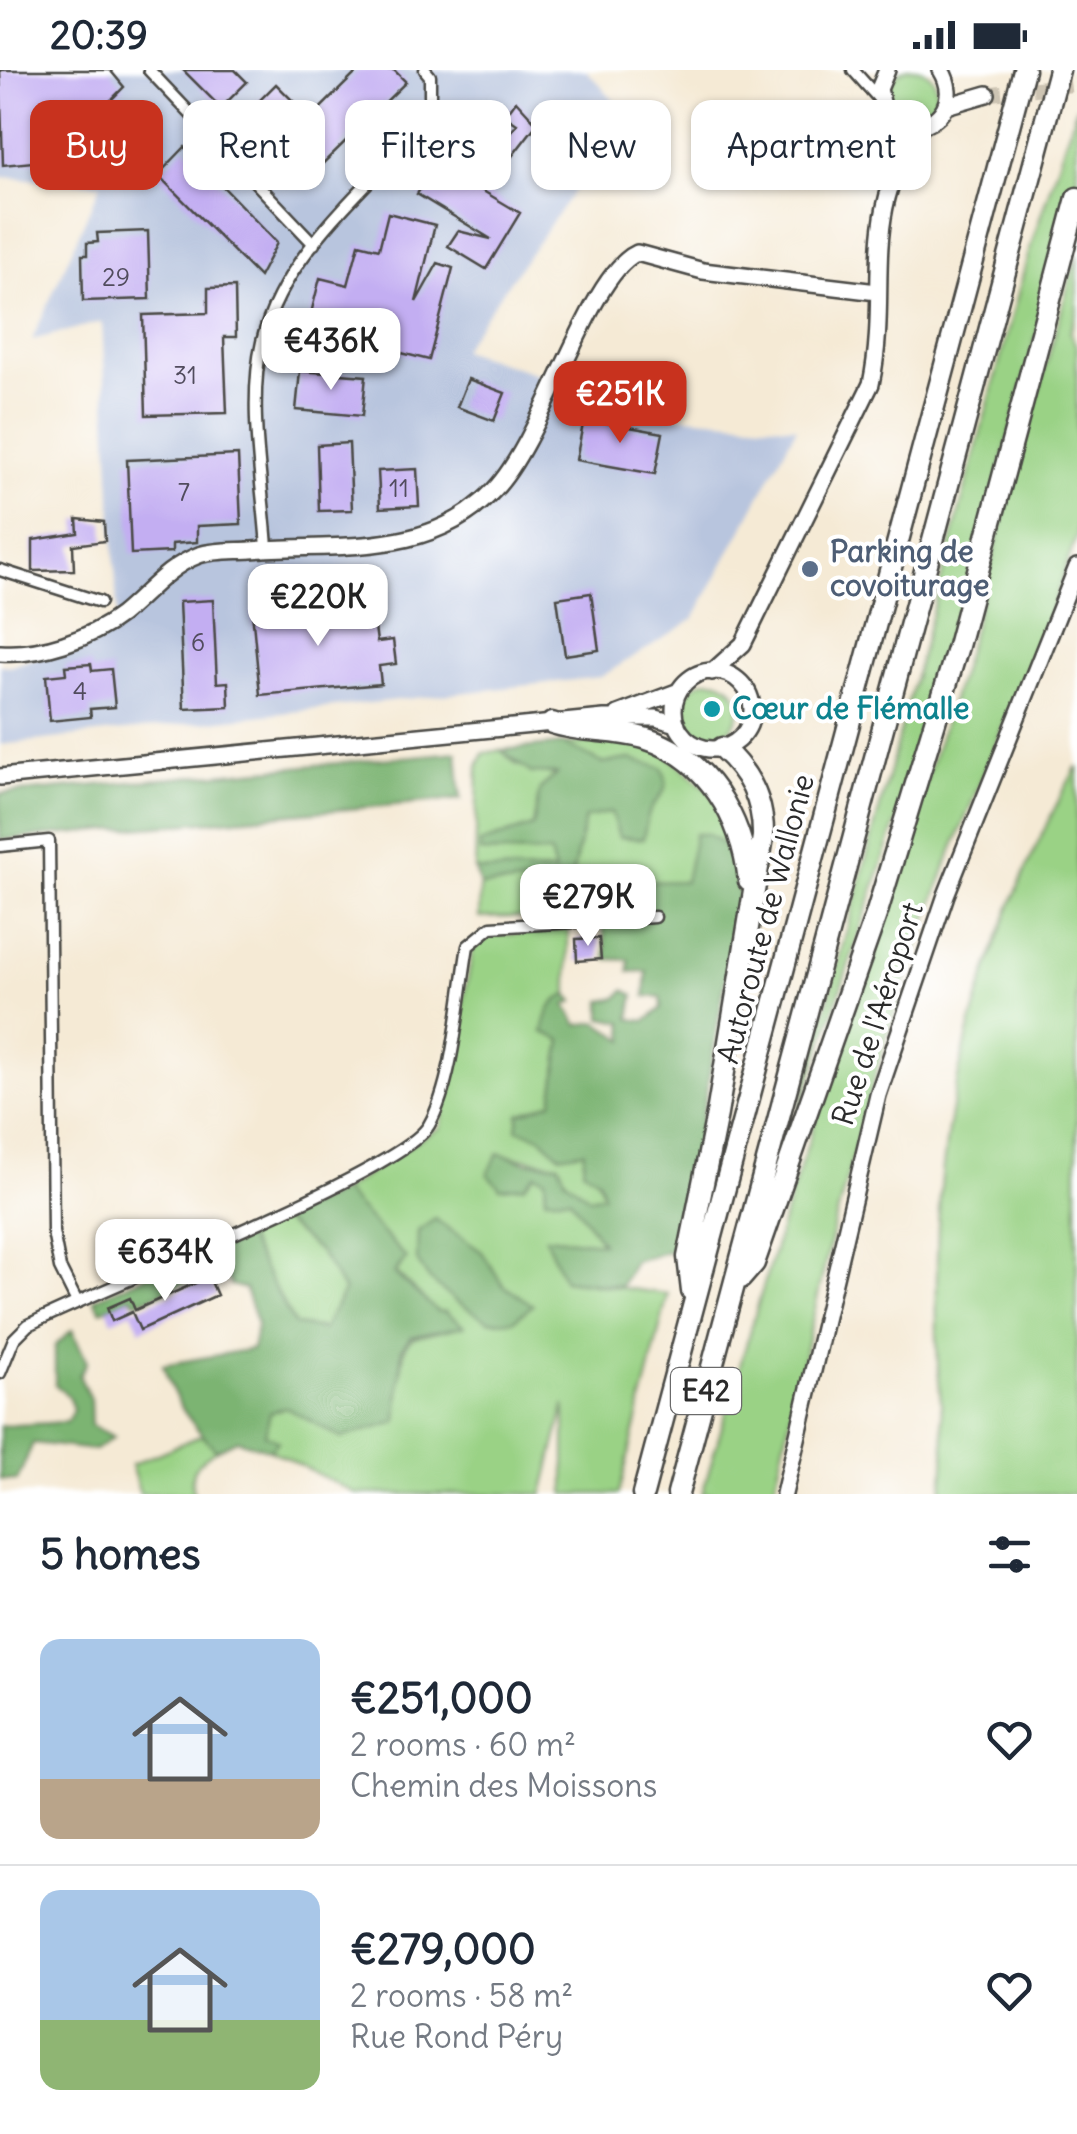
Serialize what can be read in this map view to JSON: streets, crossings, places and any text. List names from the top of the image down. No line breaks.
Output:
{"streets":{"highway":["Autoroute de Wallonie","E42"],"street":["Rue de l'Aéroport"]},"places":["Parking de covoiturage","Cœur de Flémalle"],"house_numbers":["29","31","11","7","6","4"],"page":{"status":"20:39","chip":["Buy","Rent","Filters","New","Apartment"],"price":["€436K","€251K","€220K","€279K","€634K"],"heading":"5 homes","list":[{"name":"€251,000","note":"2 rooms · 60 m² · Chemin des Moissons"},{"name":"€279,000","note":"2 rooms · 58 m² · Rue Rond Péry"}]}}
